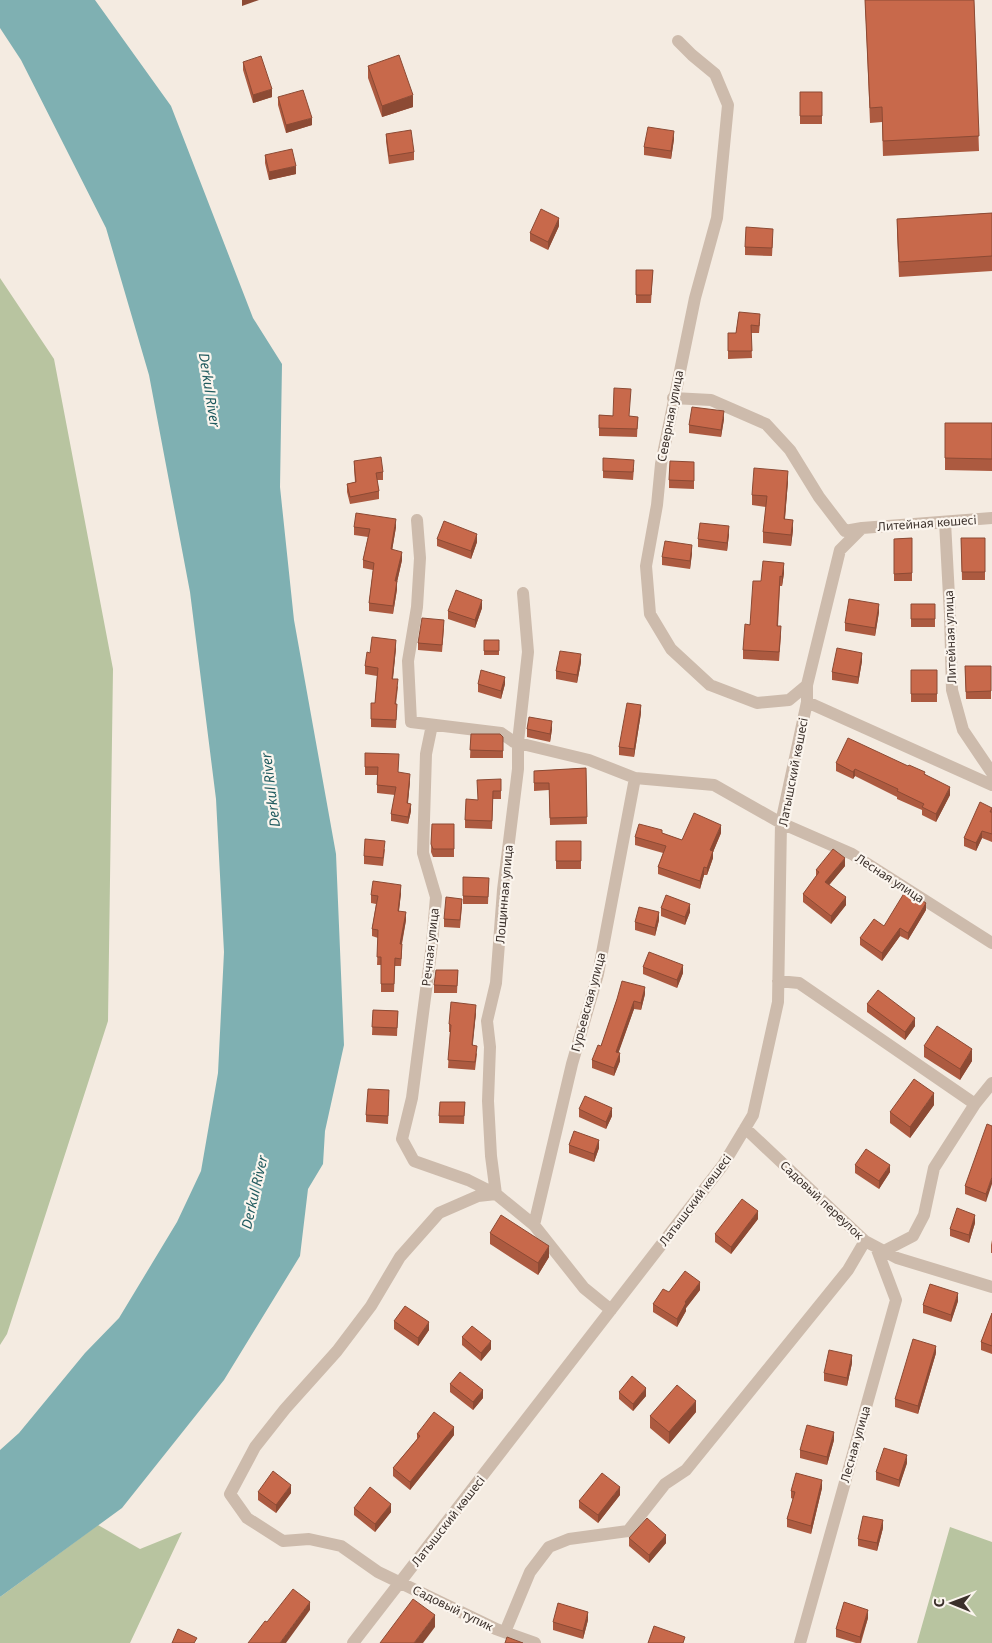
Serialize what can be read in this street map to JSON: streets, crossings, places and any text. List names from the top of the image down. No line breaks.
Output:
{"streets":{"street":["Северная улица","Литейная көшесі","Литейная улица","Латышский көшесі","Лесная улица","Лощинная улица","Речная улица","Гурьевская улица","Садовый переулок","Садовый тупик"]},"crossings":[["Северная улица","Литейная көшесі"],["Северная улица","Латышский көшесі"],["Литейная көшесі","Литейная улица"],["Литейная көшесі","Латышский көшесі"],["Латышский көшесі","Лесная улица"],["Латышский көшесі","Садовый переулок"],["Латышский көшесі","Садовый тупик"],["Лесная улица","Лощинная улица"],["Лесная улица","Речная улица"],["Лесная улица","Гурьевская улица"],["Лесная улица","Садовый переулок"],["Лощинная улица","Речная улица"],["Лощинная улица","Садовый тупик"],["Речная улица","Садовый тупик"]],"water":["Derkul River"],"north":"left"}
